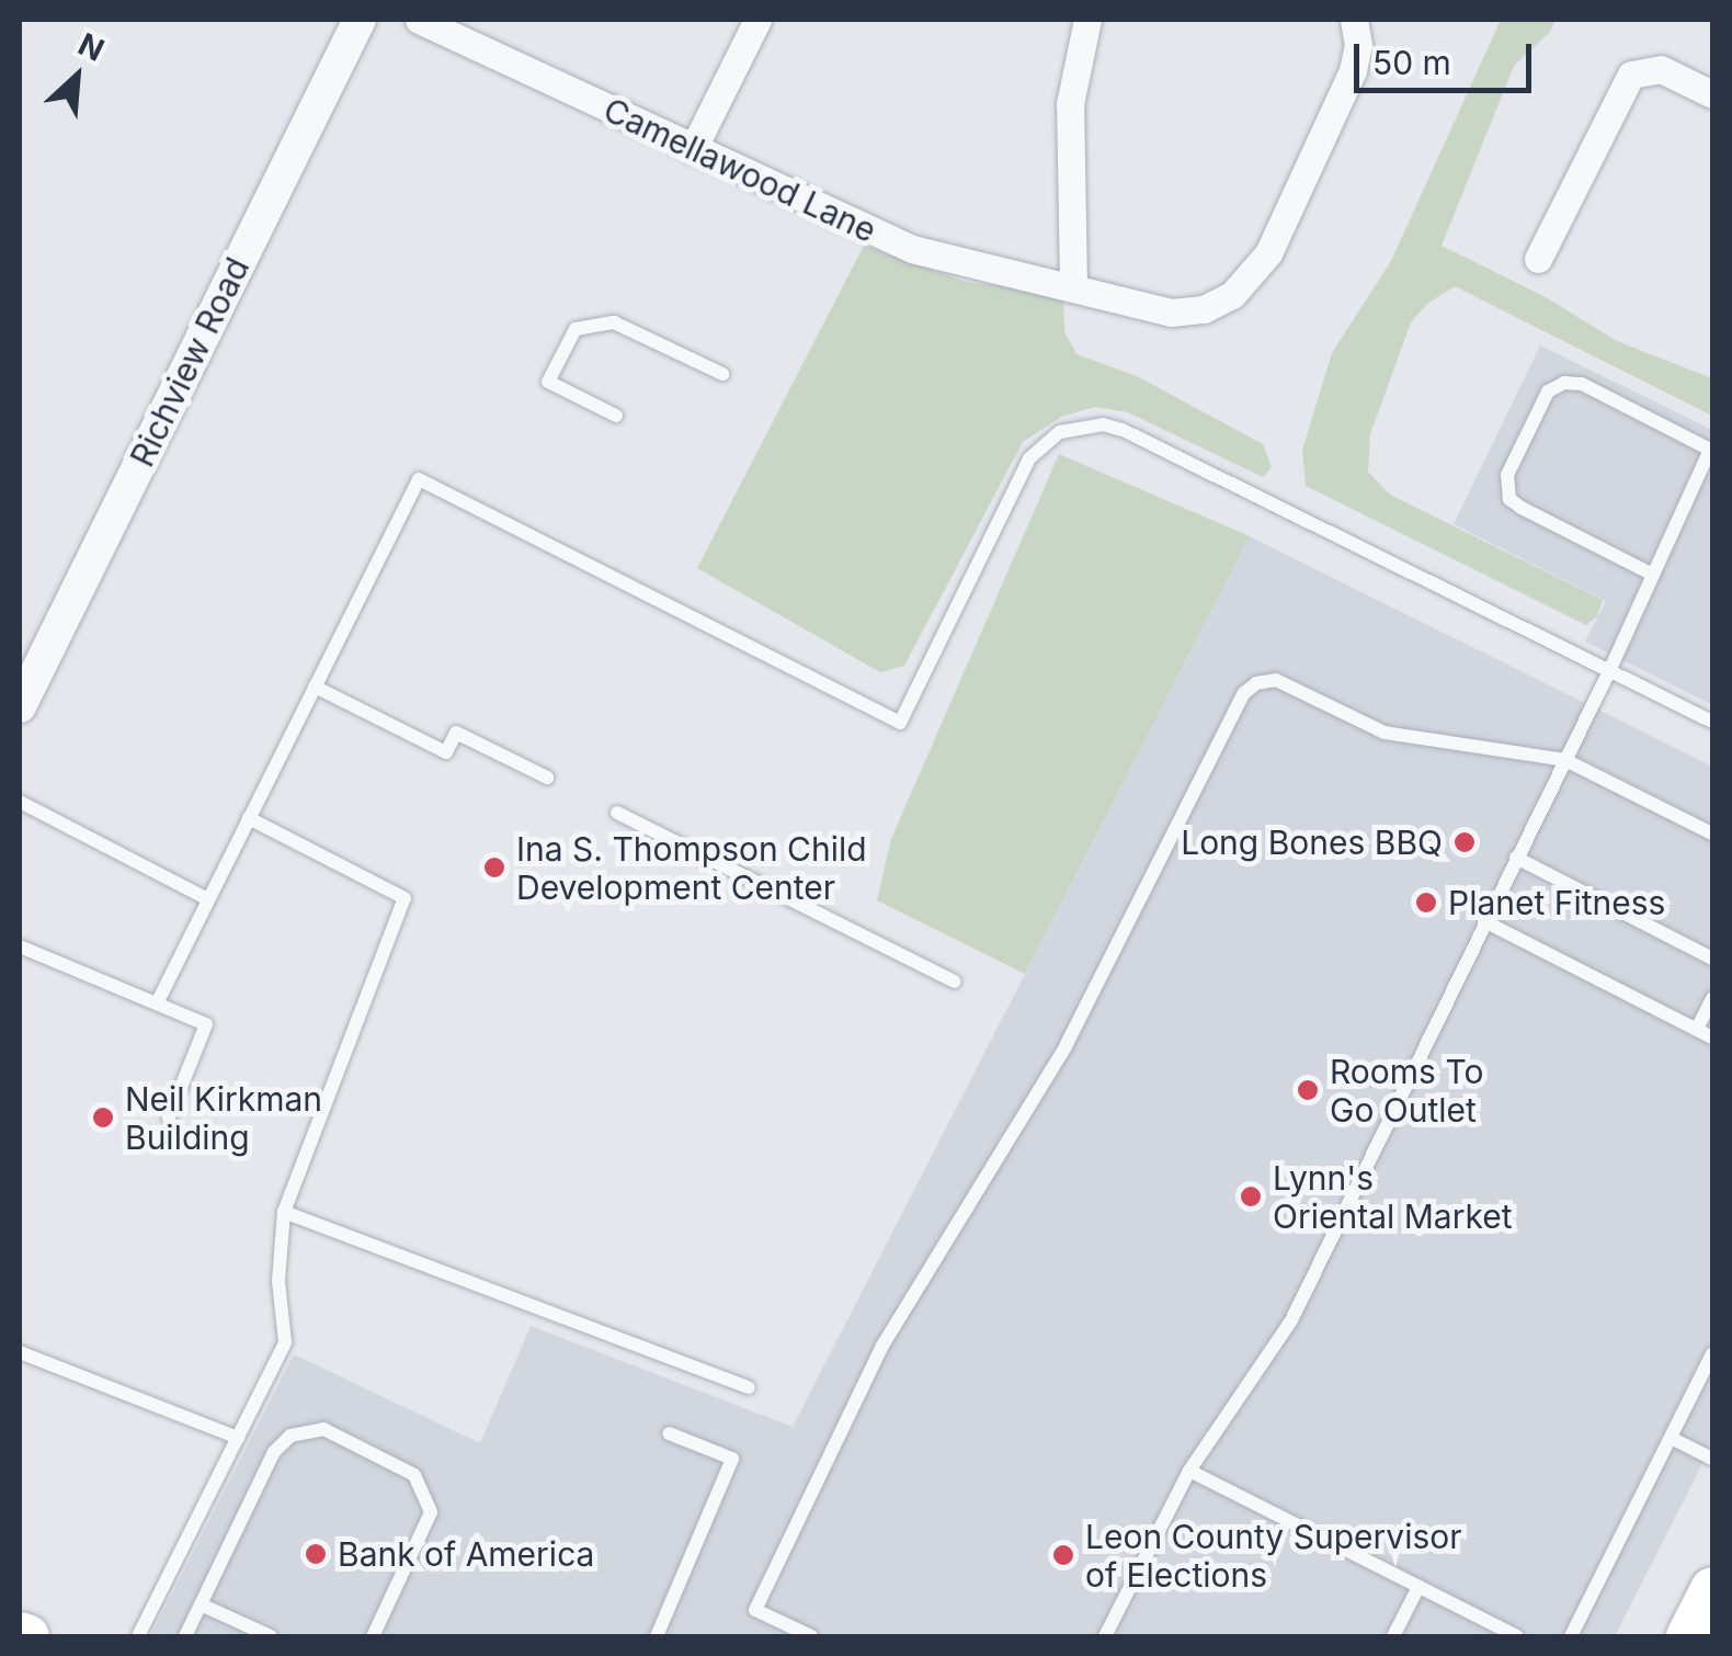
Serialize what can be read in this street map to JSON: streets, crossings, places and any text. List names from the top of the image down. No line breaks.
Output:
{"streets":{"street":["Camellawood Lane","Richview Road"]},"places":["Long Bones BBQ","Ina S. Thompson Child Development Center","Planet Fitness","Rooms To Go Outlet","Neil Kirkman Building","Lynn's Oriental Market","Bank of America","Leon County Supervisor of Elections"],"scale_bar":"50 m","north":"top right"}
